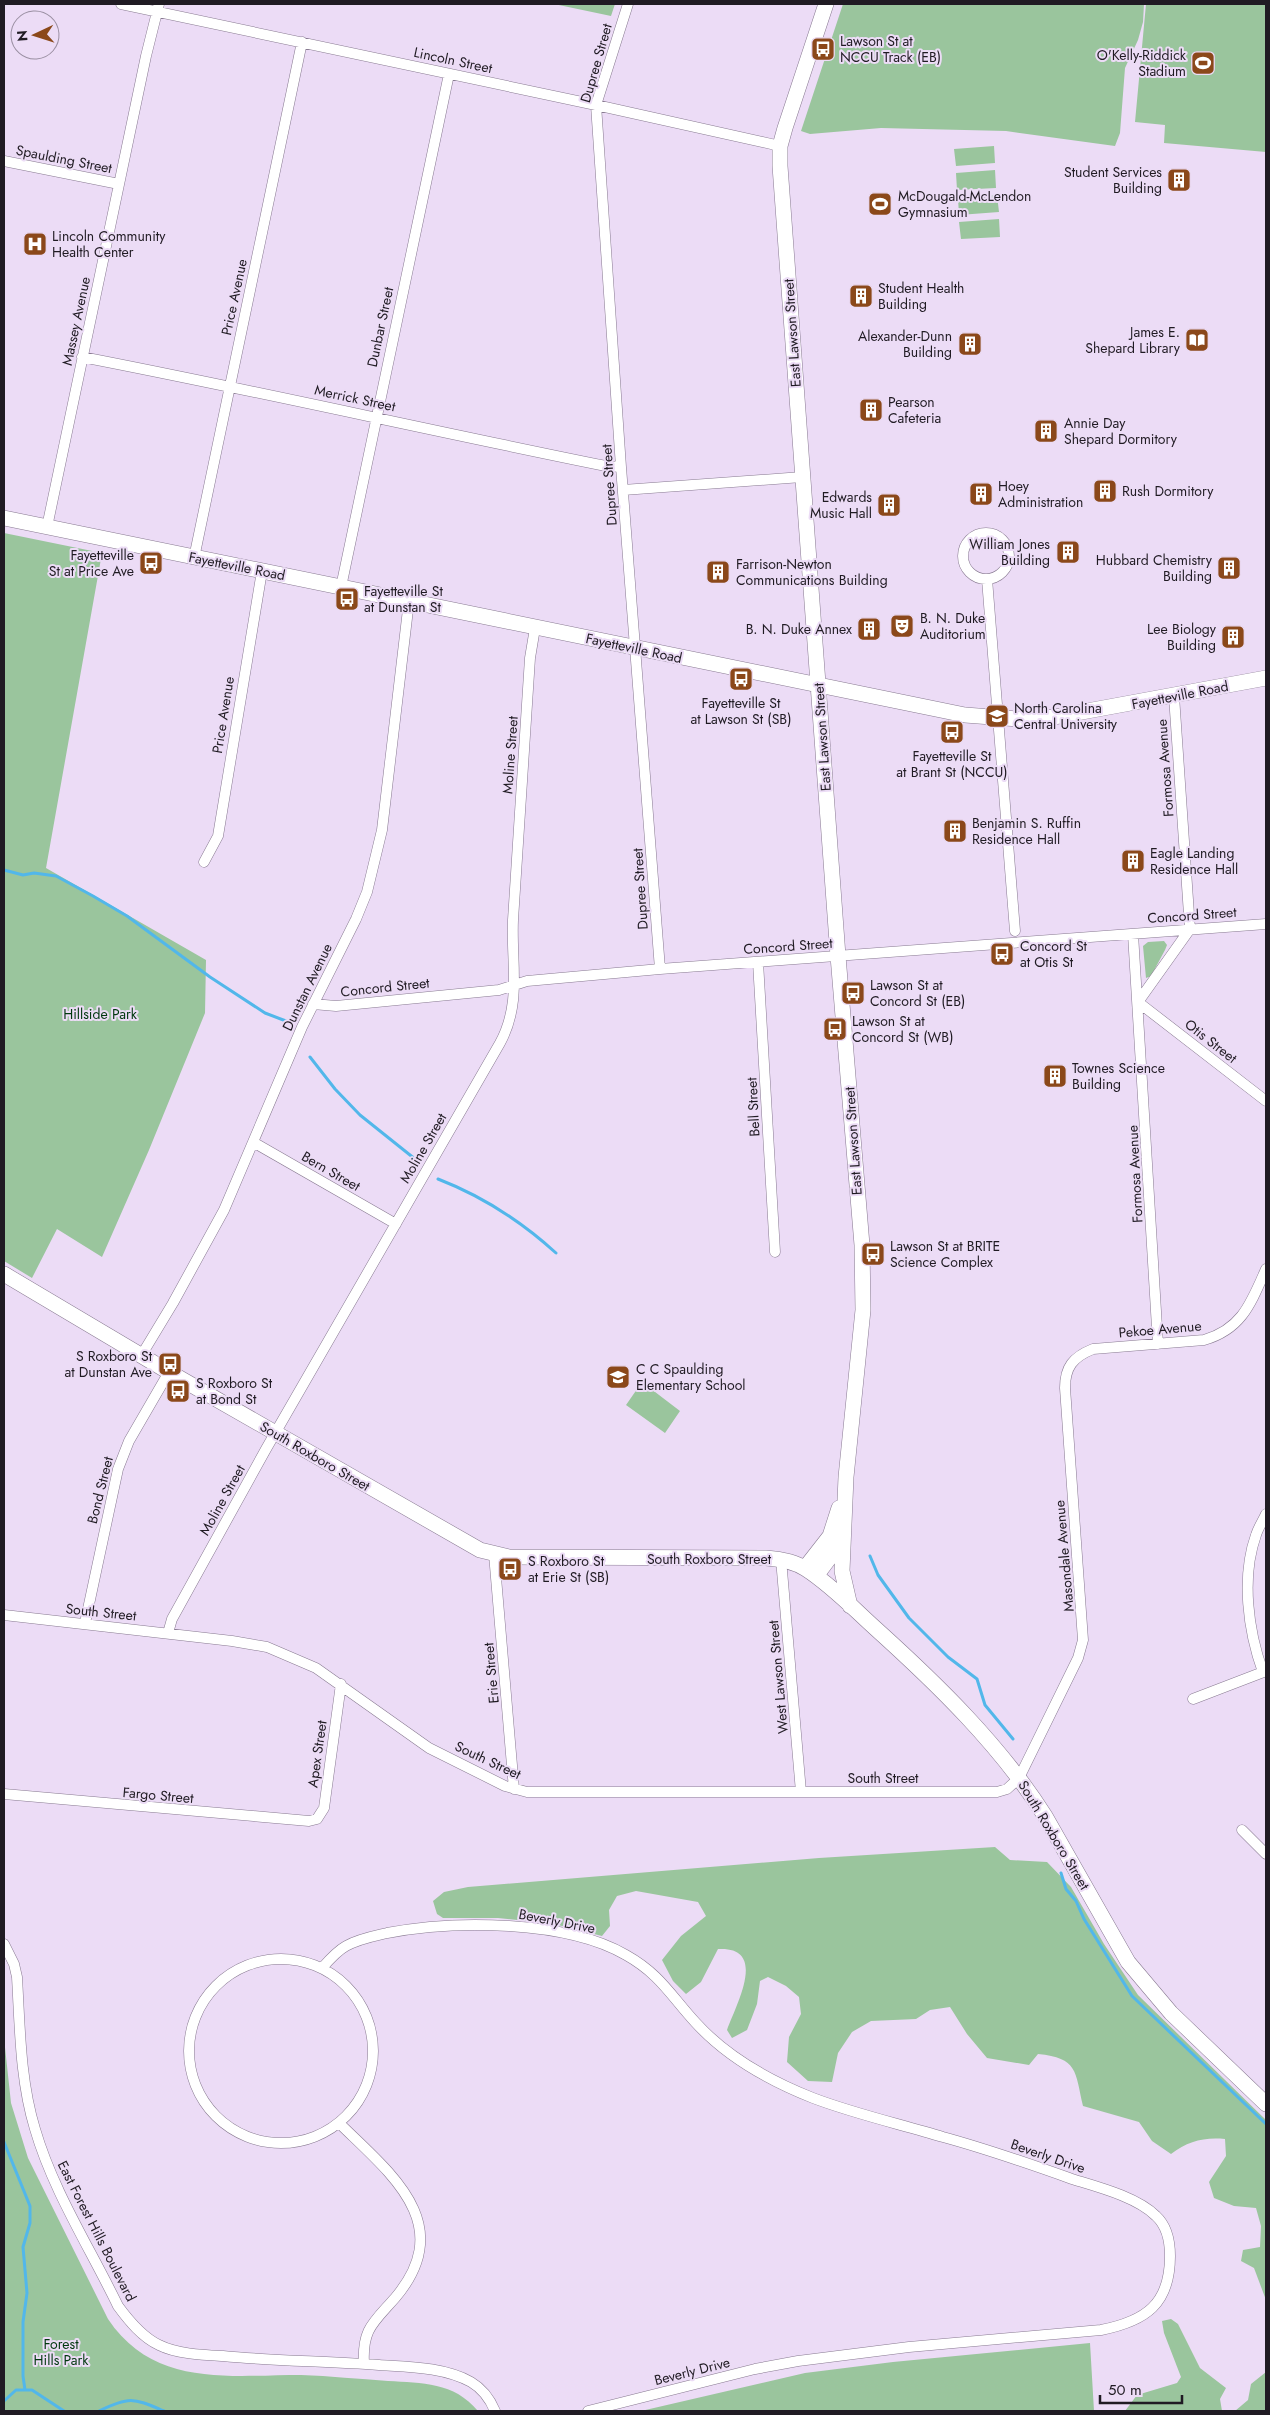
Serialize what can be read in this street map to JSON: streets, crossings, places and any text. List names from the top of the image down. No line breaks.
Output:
{"streets":{"street":["Lincoln Street","Dupree Street","Spaulding Street","Price Avenue","Massey Avenue","Dunbar Street","East Lawson Street","Merrick Street","Fayetteville Road","Moline Street","Formosa Avenue","Concord Street","Dunstan Avenue","Otis Street","Bell Street","Bern Street","Pekoe Avenue","South Roxboro Street","Bond Street","Masondale Avenue","South Street","Erie Street","West Lawson Street","Apex Street","Fargo Street","Beverly Drive","East Forest Hills Boulevard"]},"crossings":[["Lincoln Street","Dupree Street"],["Lincoln Street","Price Avenue"],["Lincoln Street","Massey Avenue"],["Lincoln Street","Dunbar Street"],["Lincoln Street","East Lawson Street"],["Dupree Street","Merrick Street"],["Dupree Street","Fayetteville Road"],["Dupree Street","Concord Street"],["Spaulding Street","Massey Avenue"],["Price Avenue","Merrick Street"],["Price Avenue","Fayetteville Road"],["Massey Avenue","Merrick Street"],["Massey Avenue","Fayetteville Road"],["Dunbar Street","Merrick Street"],["Dunbar Street","Fayetteville Road"],["East Lawson Street","Fayetteville Road"],["East Lawson Street","Concord Street"],["East Lawson Street","South Roxboro Street"],["Fayetteville Road","Moline Street"],["Fayetteville Road","Formosa Avenue"],["Fayetteville Road","Dunstan Avenue"],["Moline Street","Concord Street"],["Moline Street","Bern Street"],["Moline Street","South Roxboro Street"],["Moline Street","South Street"],["Formosa Avenue","Concord Street"],["Formosa Avenue","Otis Street"],["Formosa Avenue","Pekoe Avenue"],["Concord Street","Dunstan Avenue"],["Concord Street","Bell Street"],["Dunstan Avenue","Bern Street"],["Dunstan Avenue","South Roxboro Street"],["Pekoe Avenue","Masondale Avenue"],["South Roxboro Street","Bond Street"],["South Roxboro Street","Masondale Avenue"],["South Roxboro Street","South Street"],["South Roxboro Street","Erie Street"],["South Roxboro Street","West Lawson Street"],["Bond Street","South Street"],["Masondale Avenue","South Street"],["South Street","Erie Street"],["South Street","West Lawson Street"],["South Street","Apex Street"],["Apex Street","Fargo Street"]],"parks":["Hillside Park","Forest Hills Park"],"places":{"bus stop":["Lawson St at NCCU Track (EB)","Fayetteville St at Price Ave","Fayetteville St at Dunstan St","Fayetteville St at Lawson St (SB)","Fayetteville St at Brant St (NCCU)","Concord St at Otis St","Lawson St at Concord St (EB)","Lawson St at Concord St (WB)","Lawson St at BRITE Science Complex","S Roxboro St at Dunstan Ave","S Roxboro St at Bond St","S Roxboro St at Erie St (SB)"],"sports":["O'Kelly-Riddick Stadium","McDougald-McLendon Gymnasium"],"building":["Student Services Building","Student Health Building","Alexander-Dunn Building","Pearson Cafeteria","Annie Day Shepard Dormitory","Rush Dormitory","Hoey Administration","Edwards Music Hall","William Jones Building","Hubbard Chemistry Building","Farrison-Newton Communications Building","B. N. Duke Annex","Lee Biology Building","Benjamin S. Ruffin Residence Hall","Eagle Landing Residence Hall","Townes Science Building"],"hospital":["Lincoln Community Health Center"],"library":["James E. Shepard Library"],"theatre":["B. N. Duke Auditorium"],"school or university":["North Carolina Central University","C C Spaulding Elementary School"]},"scale_bar":"50 m","north":"left"}
